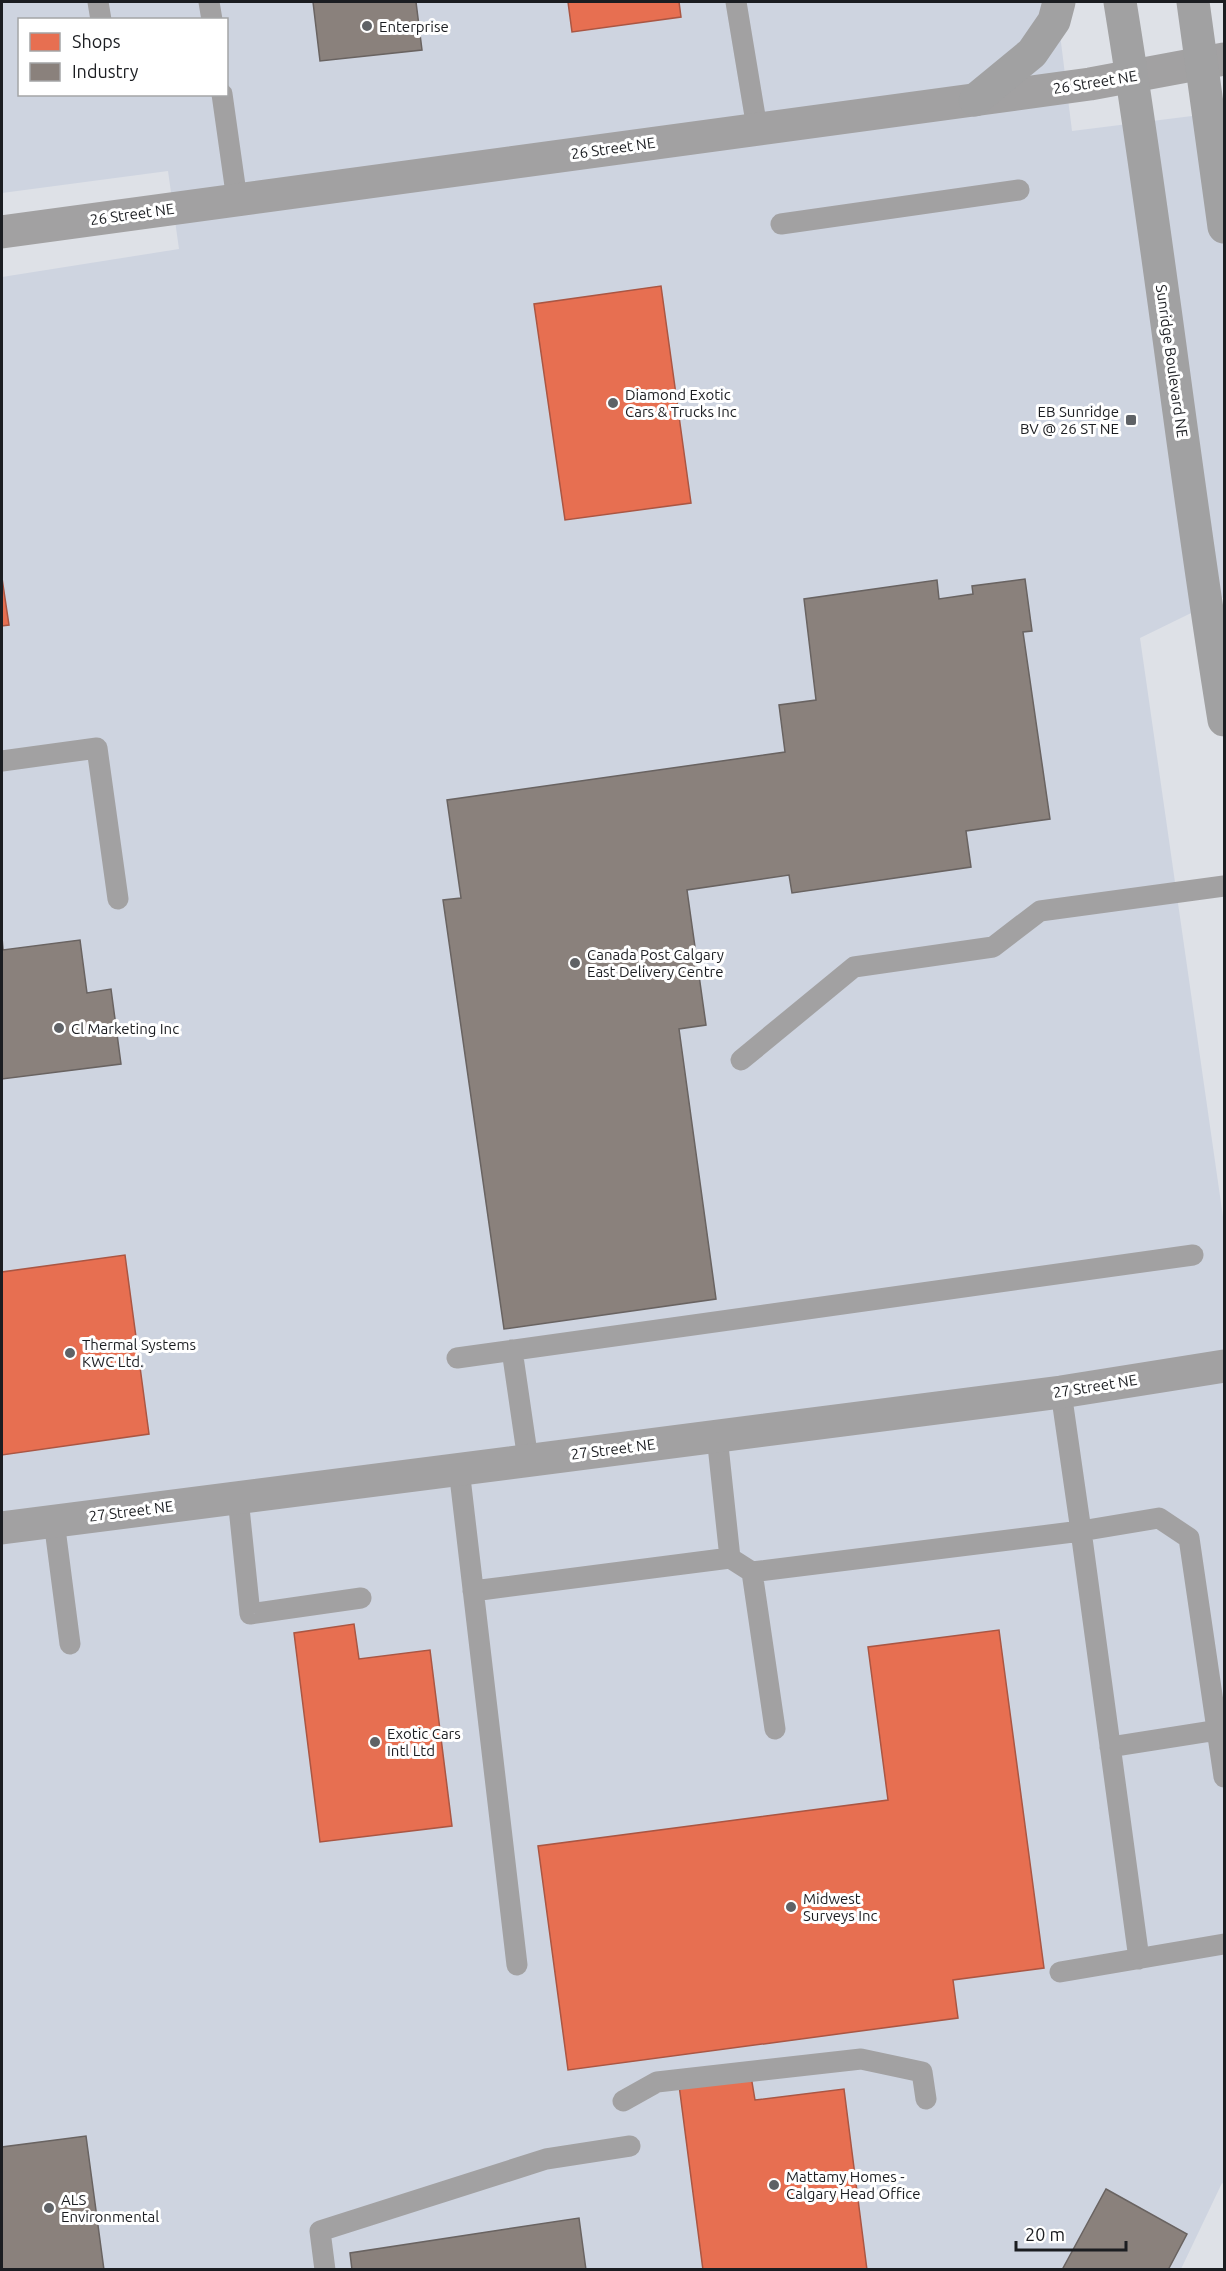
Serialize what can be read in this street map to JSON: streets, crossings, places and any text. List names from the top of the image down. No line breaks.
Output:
{"streets":{"street":["26 Street NE","Sunridge Boulevard NE","27 Street NE"]},"crossings":[["26 Street NE","Sunridge Boulevard NE"]],"places":{"other":["Enterprise","Diamond Exotic Cars & Trucks Inc","Canada Post Calgary East Delivery Centre","Cl Marketing Inc","Thermal Systems KWC Ltd.","Exotic Cars Intl Ltd","Midwest Surveys Inc","Mattamy Homes - Calgary Head Office","ALS Environmental"],"transit":["EB Sunridge BV @ 26 ST NE"]},"legend":["Shops","Industry"],"scale_bar":"20 m"}
